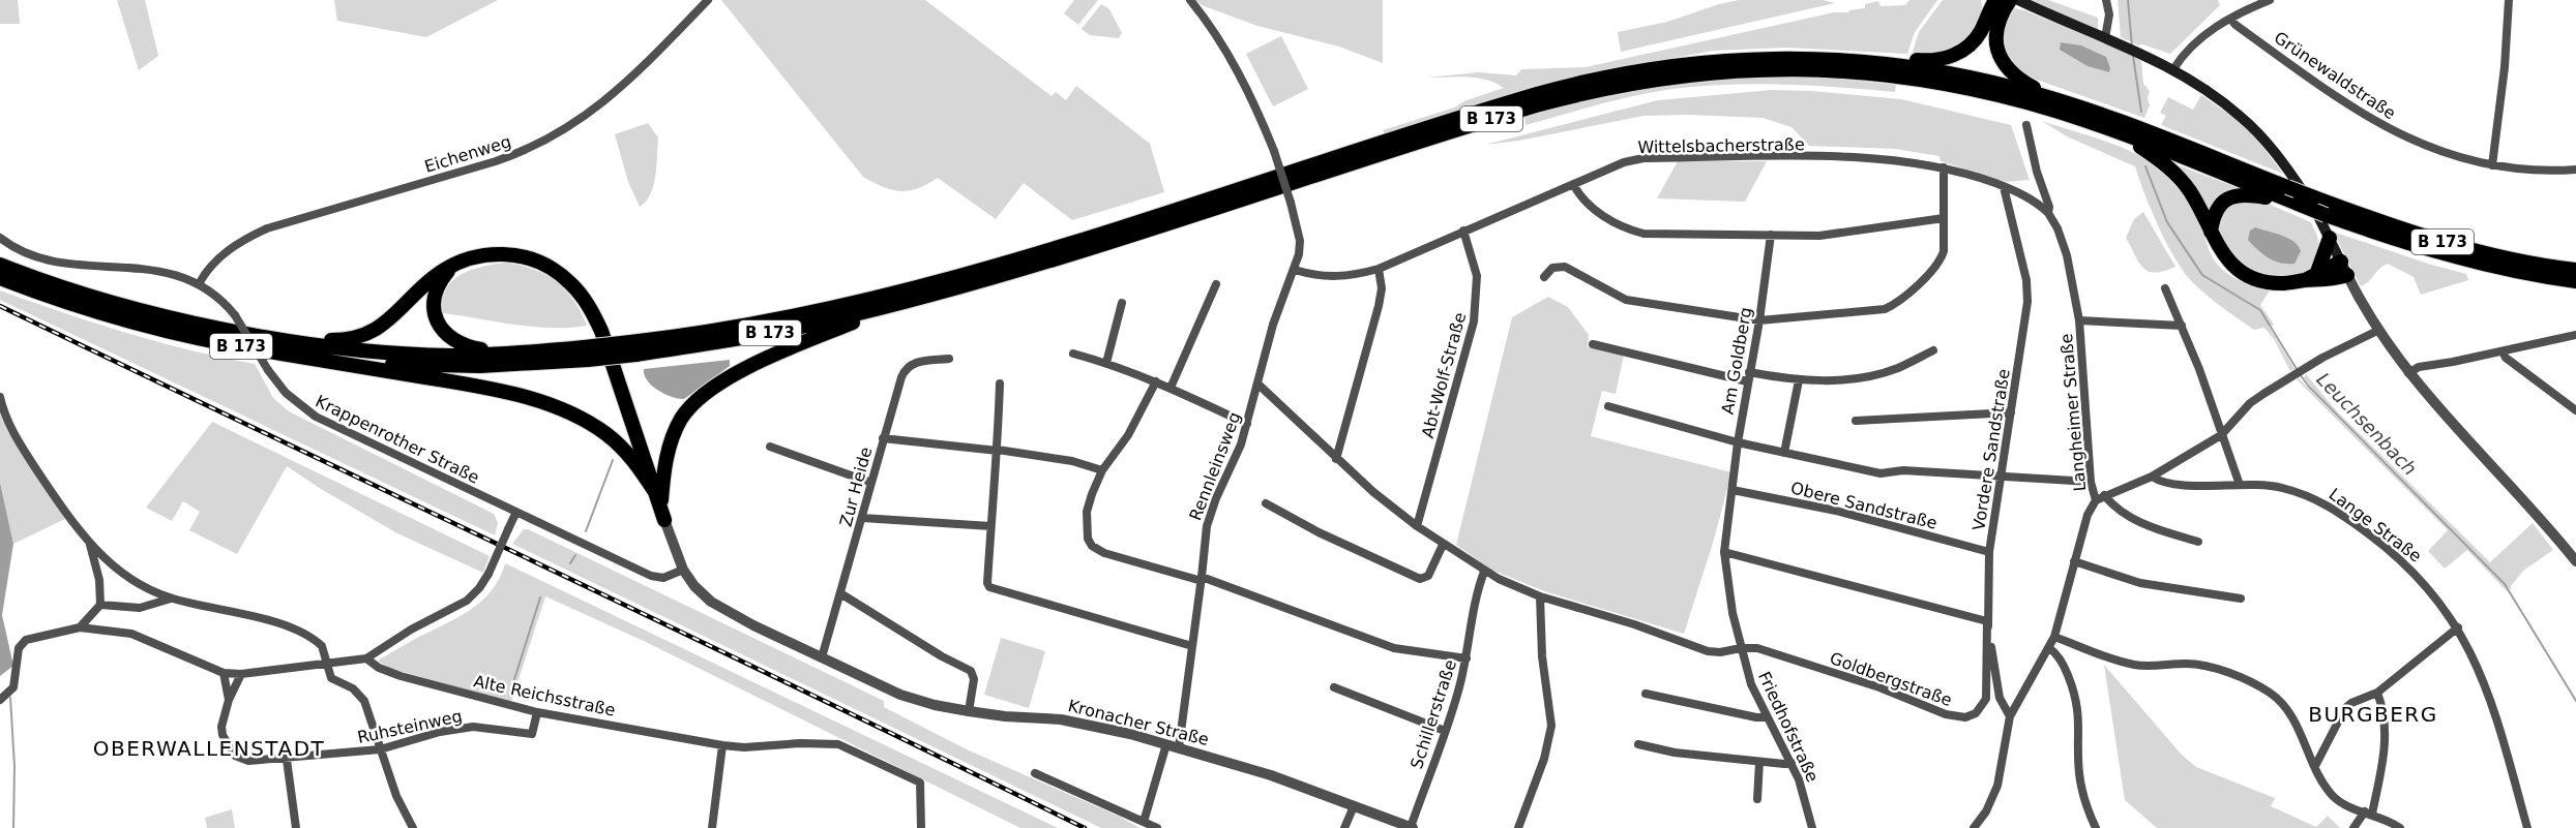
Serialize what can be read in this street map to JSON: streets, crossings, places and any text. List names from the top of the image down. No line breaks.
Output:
{"streets":{"highway":["B 173"],"street":["Grünewaldstraße","Wittelsbacherstraße","Eichenweg","Am Goldberg","Abt-Wolf-Straße","Langheimer Straße","Krappenrother Straße","Vordere Sandstraße","Rennleinsweg","Zur Heide","Obere Sandstraße","Lange Straße","Goldbergstraße","Alte Reichsstraße","Schillerstraße","Kronacher Straße","Ruhsteinweg","Friedhofstraße"]},"crossings":[["Wittelsbacherstraße","Abt-Wolf-Straße"],["Wittelsbacherstraße","Langheimer Straße"],["Wittelsbacherstraße","Vordere Sandstraße"],["Wittelsbacherstraße","Rennleinsweg"],["Eichenweg","Krappenrother Straße"],["Am Goldberg","Obere Sandstraße"],["Am Goldberg","Friedhofstraße"],["Langheimer Straße","Vordere Sandstraße"],["Krappenrother Straße","Kronacher Straße"],["Vordere Sandstraße","Obere Sandstraße"],["Vordere Sandstraße","Goldbergstraße"],["Rennleinsweg","Kronacher Straße"],["Zur Heide","Kronacher Straße"],["Obere Sandstraße","Friedhofstraße"],["Goldbergstraße","Friedhofstraße"],["Alte Reichsstraße","Ruhsteinweg"],["Schillerstraße","Kronacher Straße"]],"districts":["BURGBERG","OBERWALLENSTADT"],"water":["Leuchsenbach"]}
